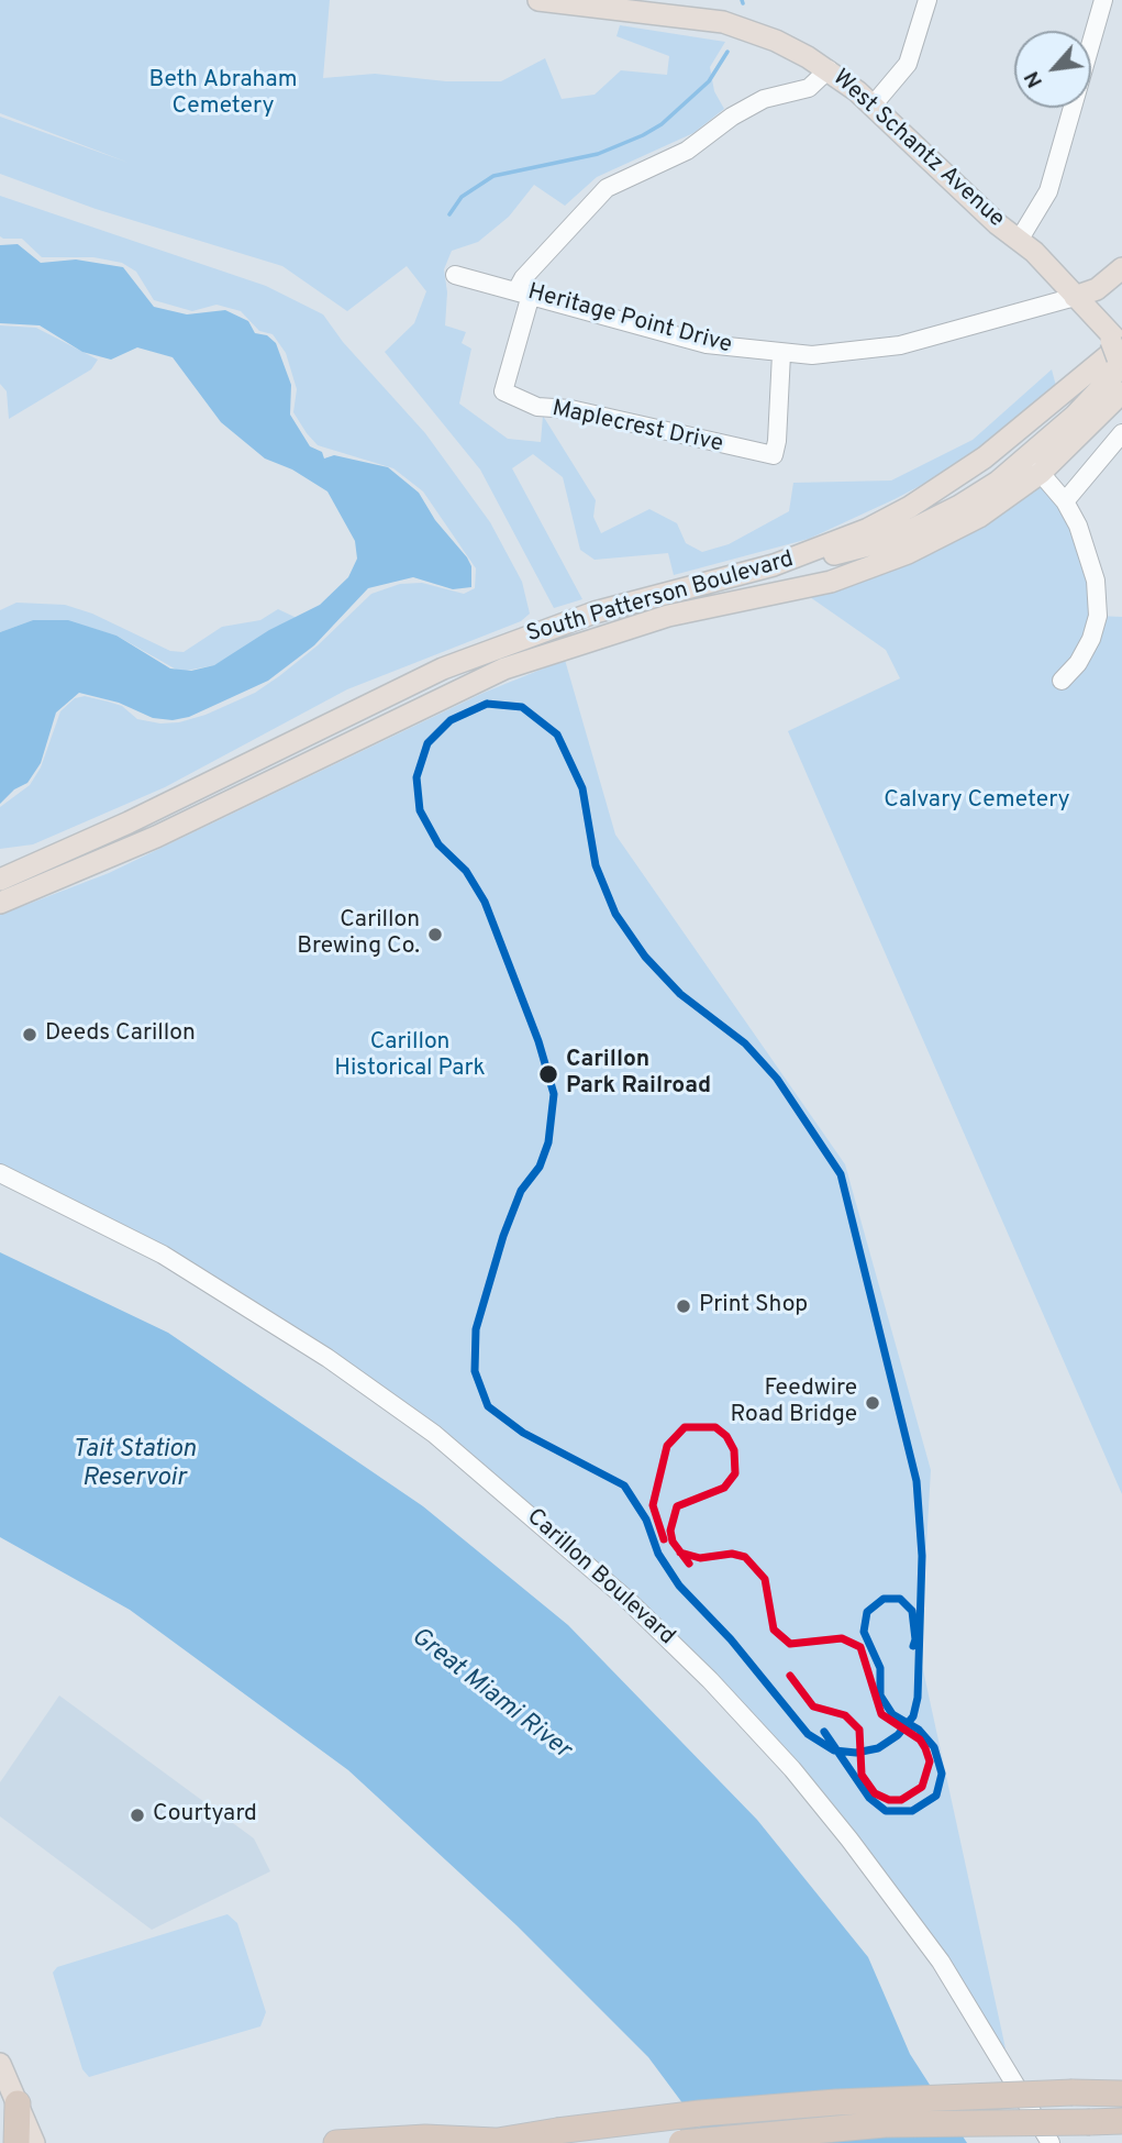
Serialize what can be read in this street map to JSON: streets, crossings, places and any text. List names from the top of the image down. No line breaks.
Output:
{"streets":{"main road":["West Schantz Avenue","South Patterson Boulevard"],"street":["Heritage Point Drive","Maplecrest Drive","Carillon Boulevard"]},"crossings":[["West Schantz Avenue","Heritage Point Drive"],["West Schantz Avenue","South Patterson Boulevard"],["Heritage Point Drive","Maplecrest Drive"]],"water":["Tait Station Reservoir","Great Miami River"],"parks":["Beth Abraham Cemetery","Calvary Cemetery","Carillon Historical Park"],"places":["Carillon Brewing Co.","Deeds Carillon","Carillon Park Railroad","Print Shop","Feedwire Road Bridge","Courtyard"],"north":"bottom left"}
